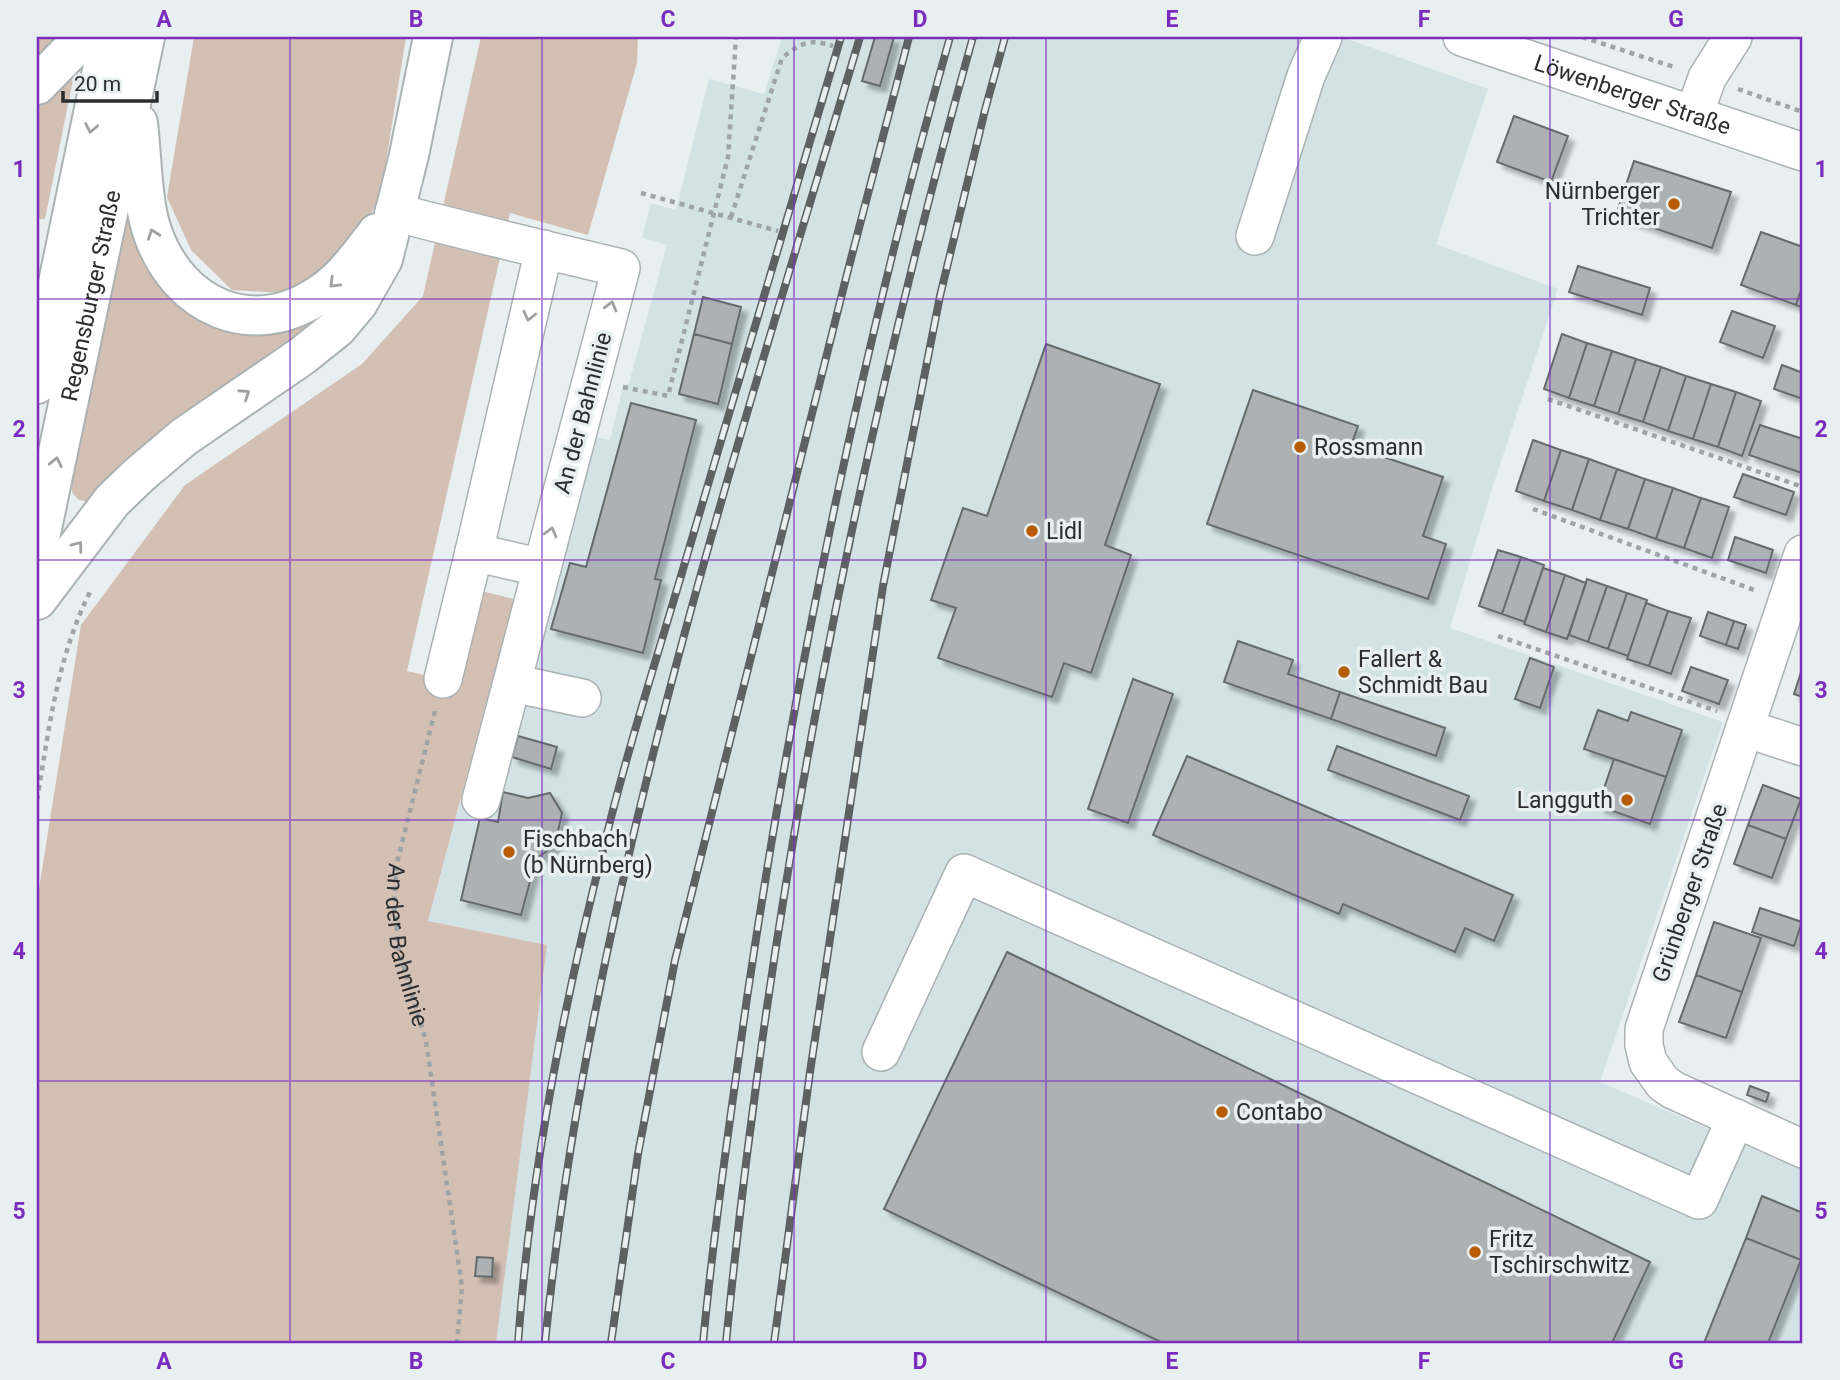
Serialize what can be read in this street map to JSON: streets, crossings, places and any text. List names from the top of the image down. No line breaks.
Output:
{"streets":{"main road":["Regensburger Straße"],"street":["Löwenberger Straße","An der Bahnlinie","Grünberger Straße"]},"places":["Nürnberger Trichter","Rossmann","Lidl","Fallert & Schmidt Bau","Langguth","Fischbach (b Nürnberg)","Contabo","Fritz Tschirschwitz"],"scale_bar":"20 m","grid":{"columns":["A","B","C","D","E","F","G"],"rows":["1","2","3","4","5"]}}
